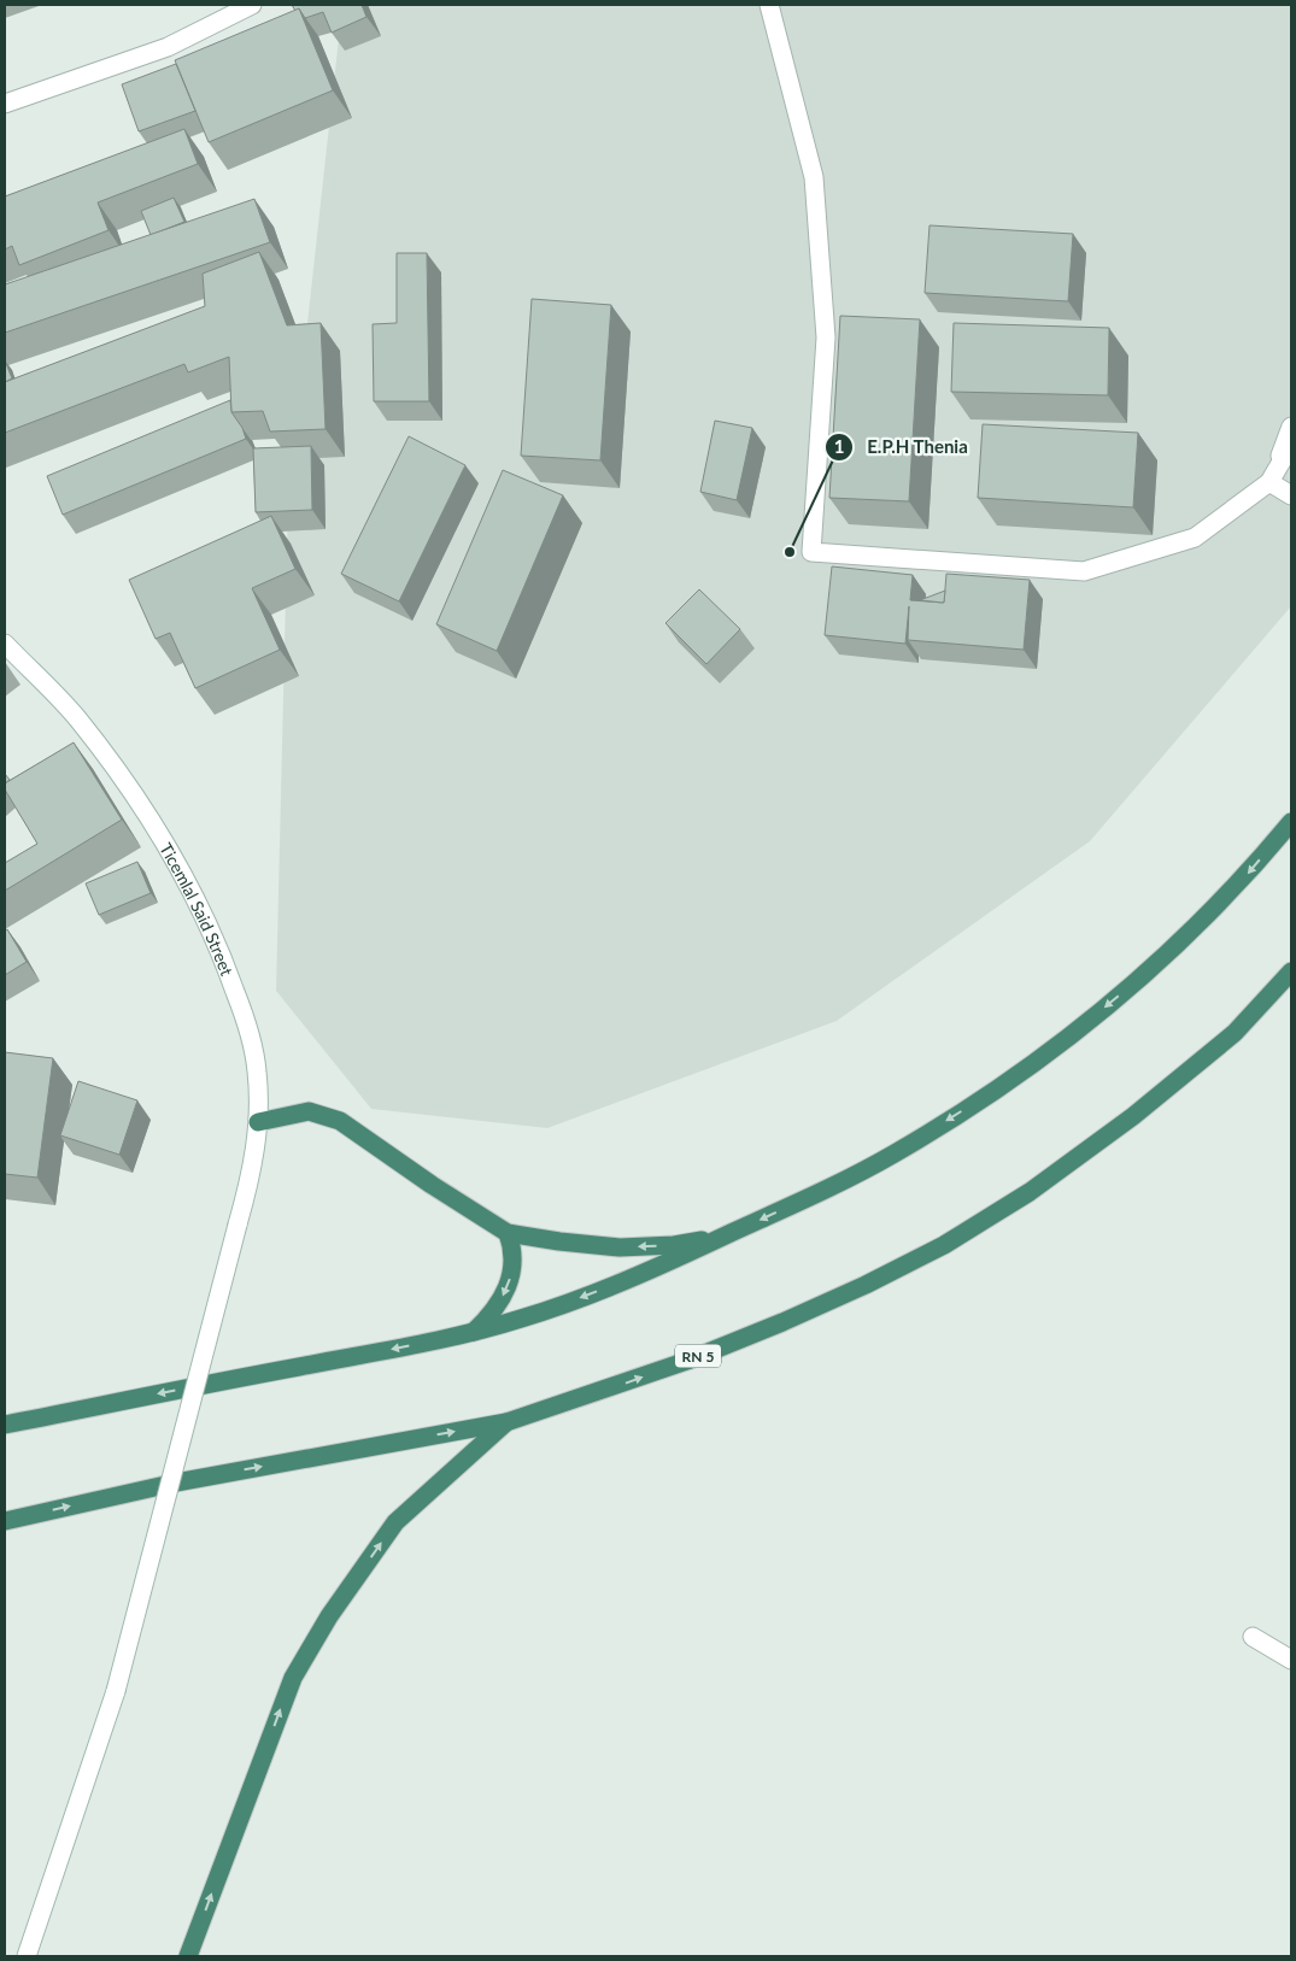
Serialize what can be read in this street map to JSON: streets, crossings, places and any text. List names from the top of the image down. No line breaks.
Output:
{"streets":{"highway":["RN 5"],"main road":["Ticemlal Said Street"]},"places":["E.P.H Thenia"]}
